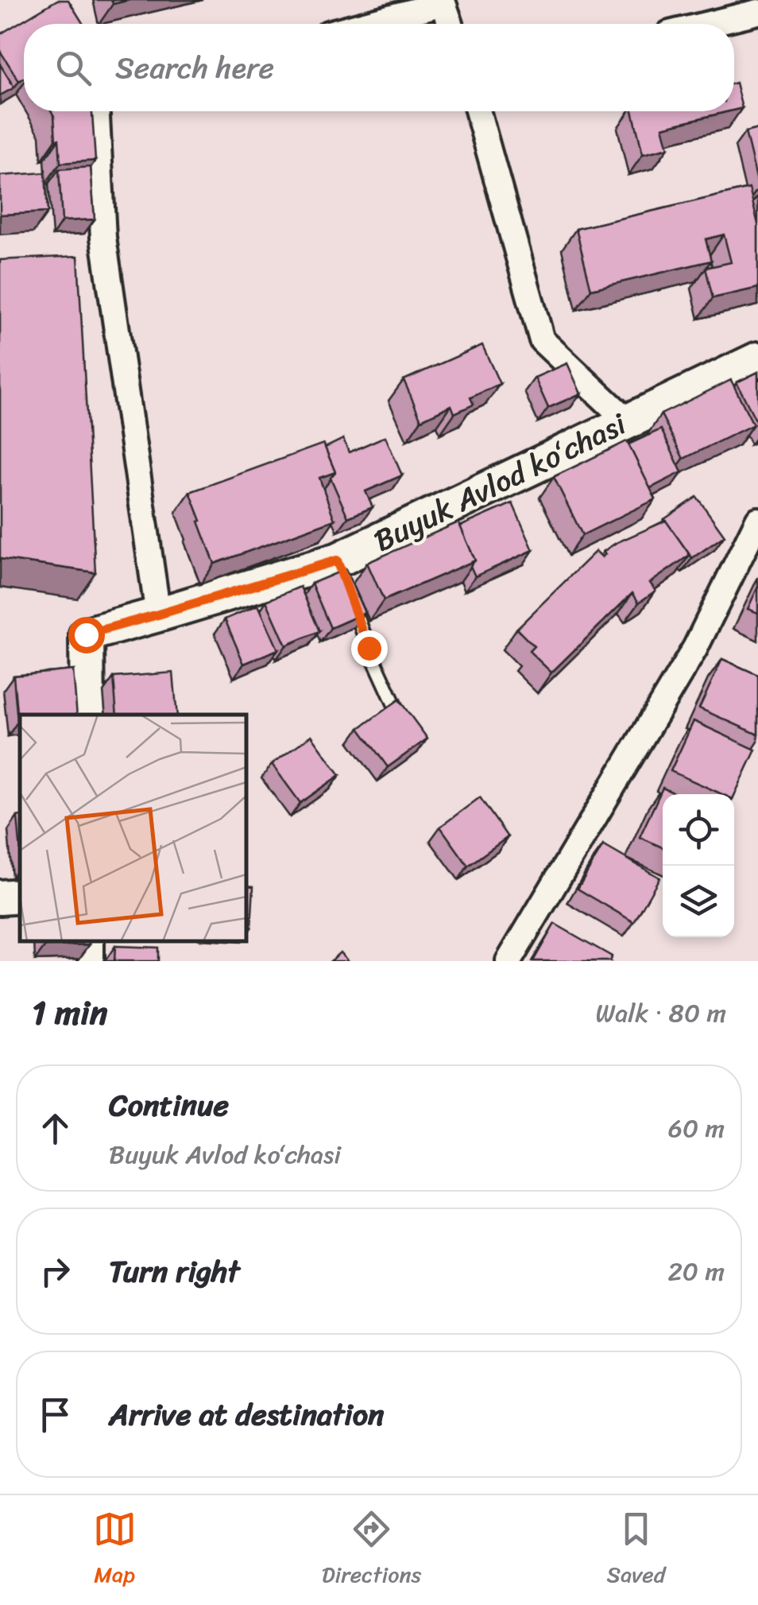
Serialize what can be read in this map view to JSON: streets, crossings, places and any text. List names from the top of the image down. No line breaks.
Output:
{"streets":{"street":["Buyuk Avlod koʻchasi"]},"page":{"search":"Search here","heading":["1 min","Walk · 80 m"],"list":[["Continue","Buyuk Avlod koʻchasi","60 m"],["Turn right","20 m"],"Arrive at destination"],"nav":["Map","Directions","Saved"]}}
